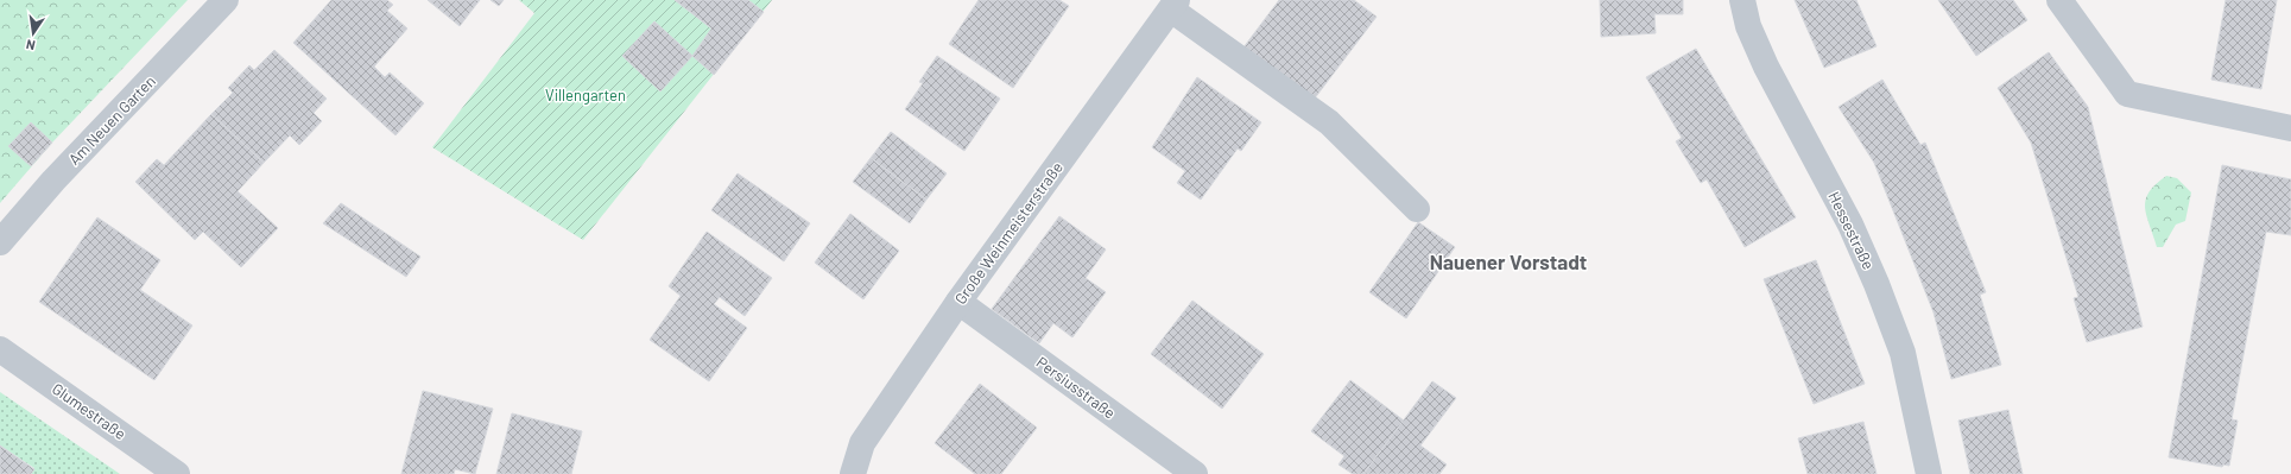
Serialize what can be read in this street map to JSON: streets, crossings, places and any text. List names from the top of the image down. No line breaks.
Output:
{"streets":{"street":["Am Neuen Garten","Hessestraße","Große Weinmeisterstraße","Persiusstraße","Glumestraße"]},"crossings":[["Große Weinmeisterstraße","Persiusstraße"]],"districts":["Nauener Vorstadt"],"parks":["Villengarten"],"north":"bottom"}
